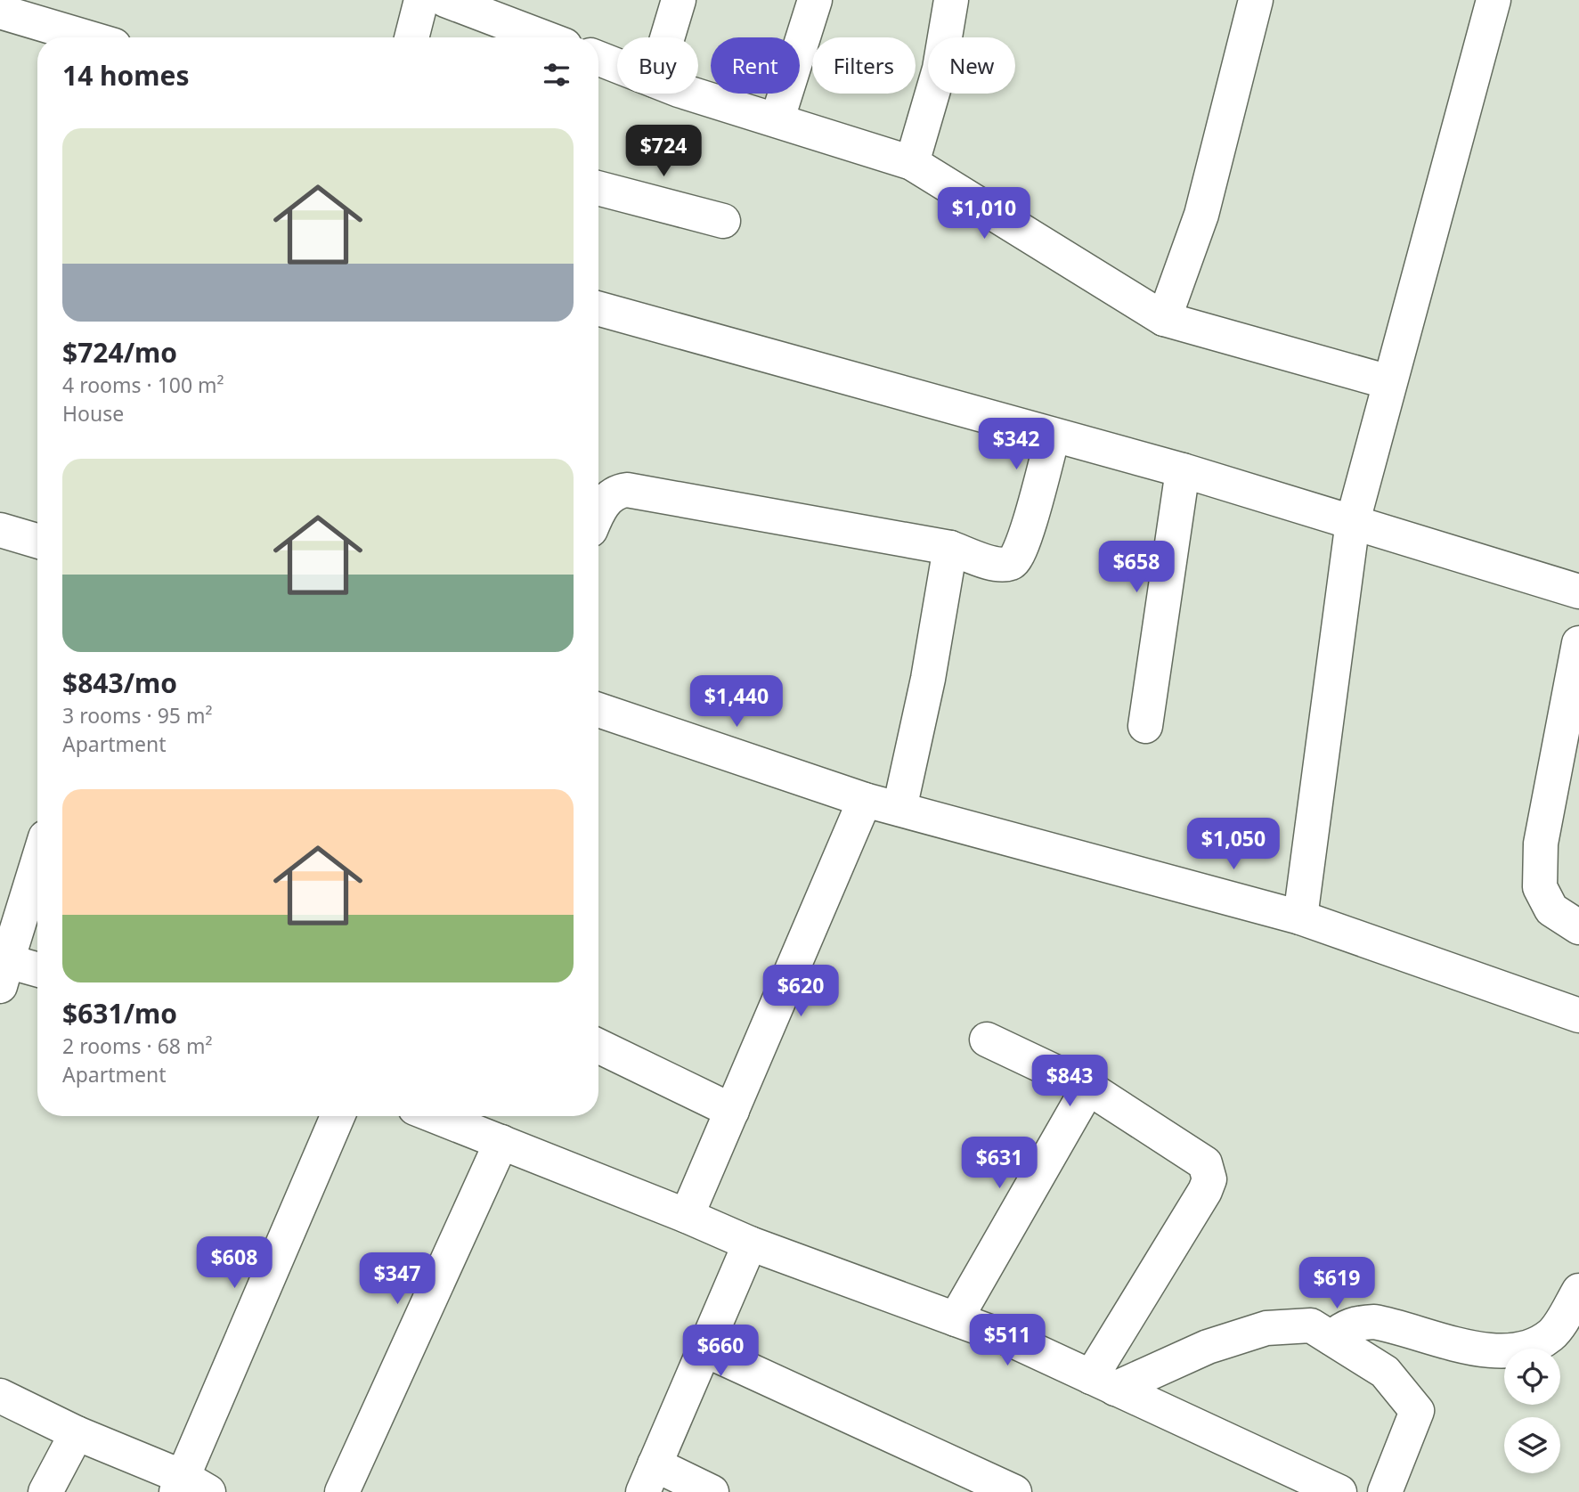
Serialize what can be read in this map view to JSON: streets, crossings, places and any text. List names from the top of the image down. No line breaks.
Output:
{"page":{"chip":["Buy","Rent","Filters","New"],"heading":"14 homes","list":[{"name":"$724/mo","note":"4 rooms · 100 m² · House"},{"name":"$843/mo","note":"3 rooms · 95 m² · Apartment"},{"name":"$631/mo","note":"2 rooms · 68 m² · Apartment"}],"price":["$724","$1,010","$342","$658","$1,440","$1,050","$620","$843","$631","$608","$347","$619","$511","$660"]}}
